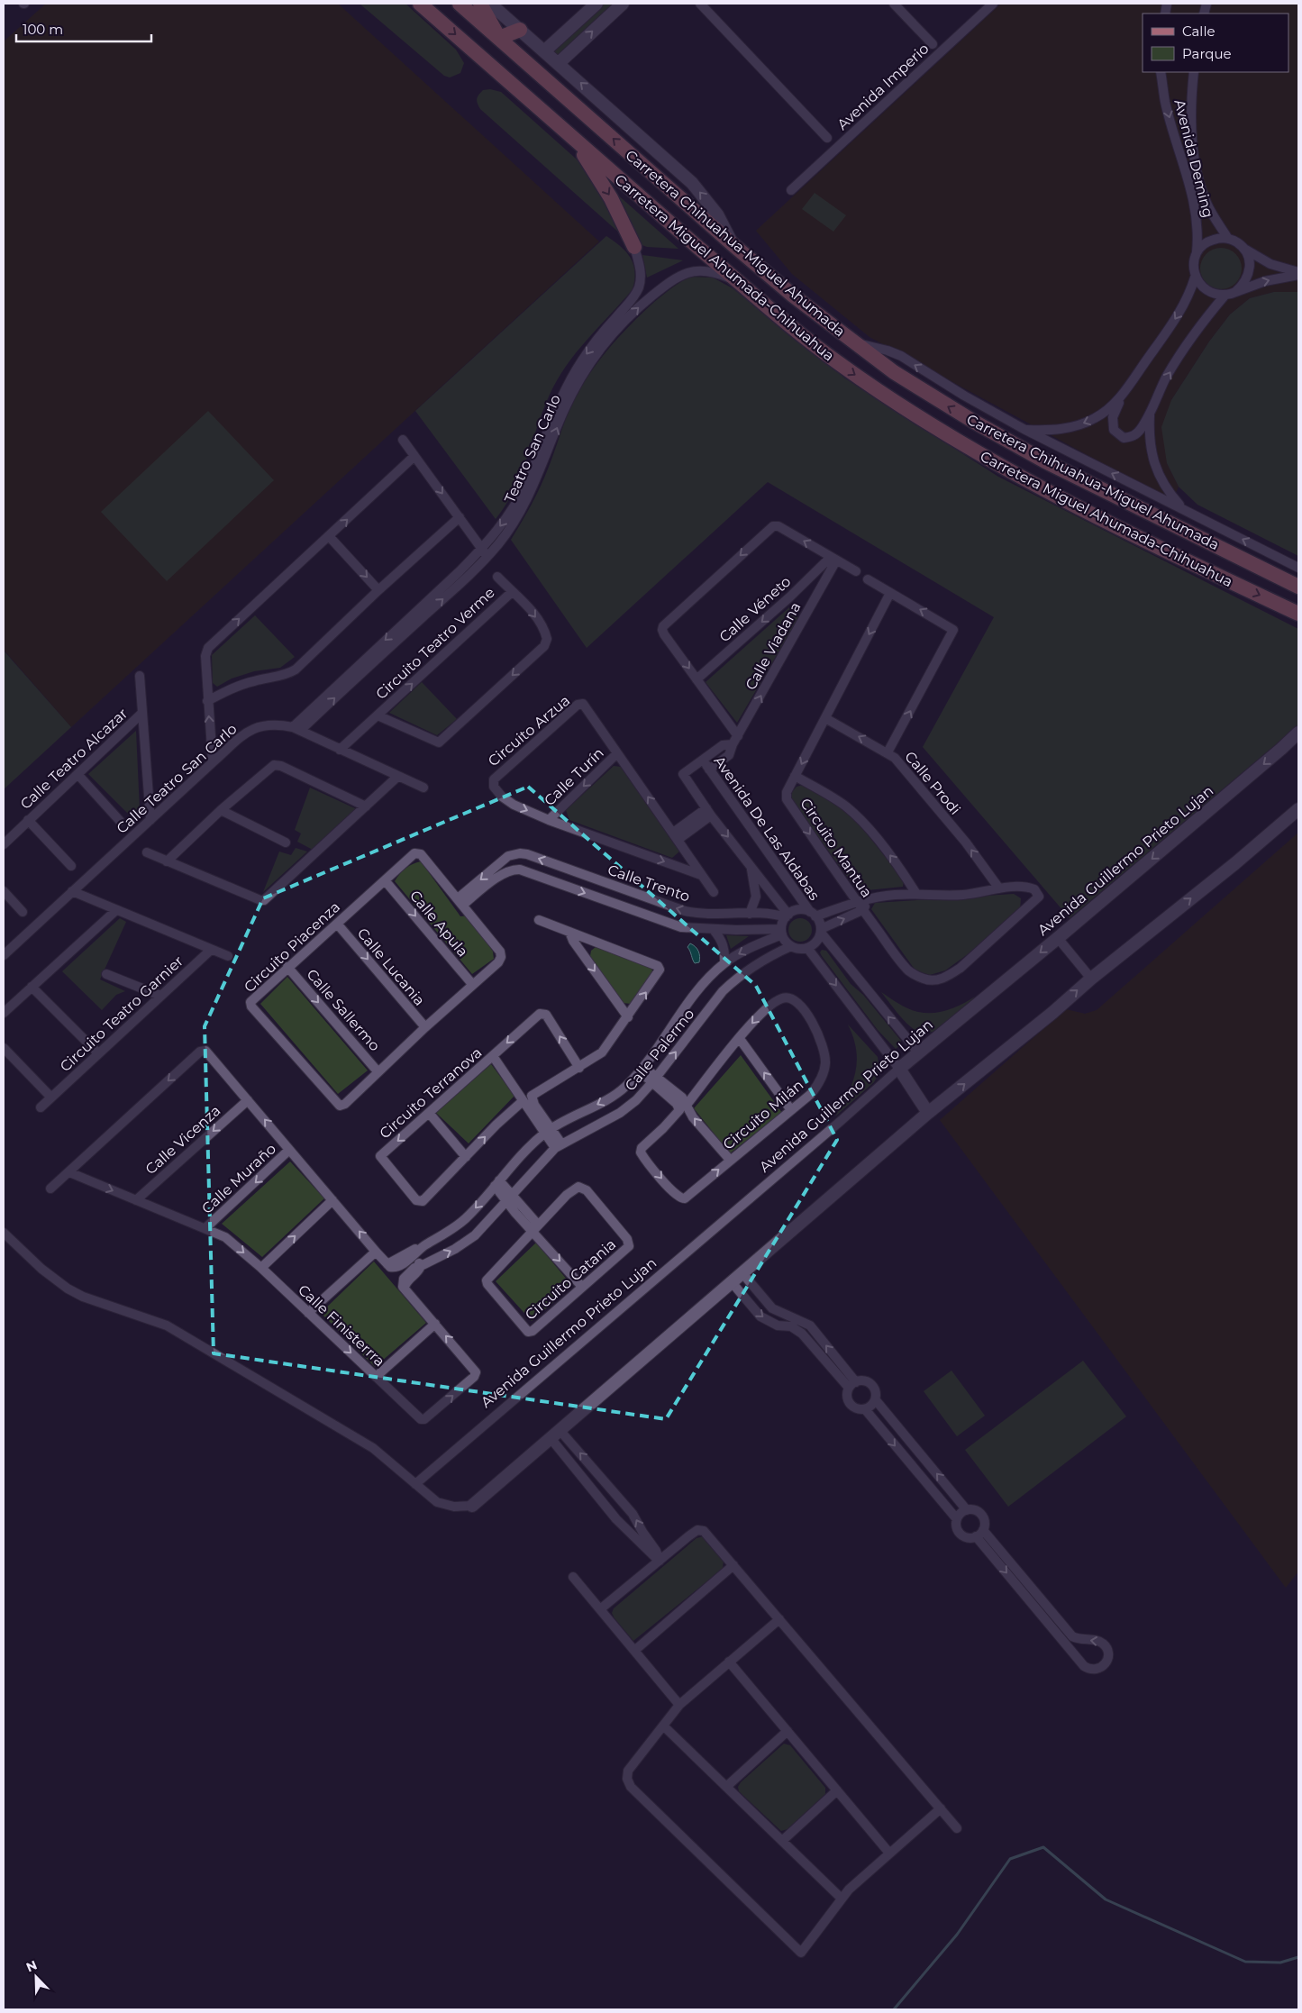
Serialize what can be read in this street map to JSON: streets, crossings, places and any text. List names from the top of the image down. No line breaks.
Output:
{"streets":{"main road":["Carretera Chihuahua-Miguel Ahumada","Carretera Miguel Ahumada-Chihuahua"],"street":["Avenida Imperio","Avenida Deming","Teatro San Carlo","Calle Véneto","Circuito Teatro Verme","Calle Viadana","Circuito Arzua","Calle Teatro Alcazar","Calle Turín","Calle Teatro San Carlo","Calle Prodi","Avenida De Las Aldabas","Circuito Mantua","Avenida Guillermo Prieto Lujan","Calle Trento","Calle Apula","Circuito Piacenza","Calle Lucania","Calle Sallermo","Circuito Teatro Garnier","Calle Palermo","Circuito Terranova","Circuito Milán","Calle Vicenza","Calle Muraño","Circuito Catania","Calle Finisterrra"]},"crossings":[["Carretera Miguel Ahumada-Chihuahua","Teatro San Carlo"],["Teatro San Carlo","Calle Teatro San Carlo"],["Calle Véneto","Calle Viadana"],["Circuito Teatro Verme","Calle Teatro San Carlo"],["Calle Viadana","Avenida De Las Aldabas"],["Circuito Arzua","Calle Turín"],["Calle Teatro San Carlo","Circuito Teatro Garnier"],["Calle Prodi","Circuito Mantua"],["Avenida De Las Aldabas","Calle Trento"],["Avenida De Las Aldabas","Calle Palermo"],["Calle Trento","Circuito Piacenza"],["Calle Trento","Calle Palermo"],["Calle Apula","Circuito Piacenza"],["Circuito Piacenza","Calle Lucania"],["Circuito Piacenza","Calle Sallermo"],["Calle Palermo","Circuito Milán"],["Calle Palermo","Calle Finisterrra"],["Calle Vicenza","Calle Finisterrra"],["Calle Muraño","Calle Finisterrra"]],"one_way":["Carretera Chihuahua-Miguel Ahumada","Carretera Miguel Ahumada-Chihuahua","Calle Véneto","Calle Viadana","Calle Turín","Circuito Mantua","Calle Apula","Calle Lucania","Calle Sallermo","Calle Vicenza"],"legend":["Calle","Parque"],"scale_bar":"100 m","north":"top left"}
